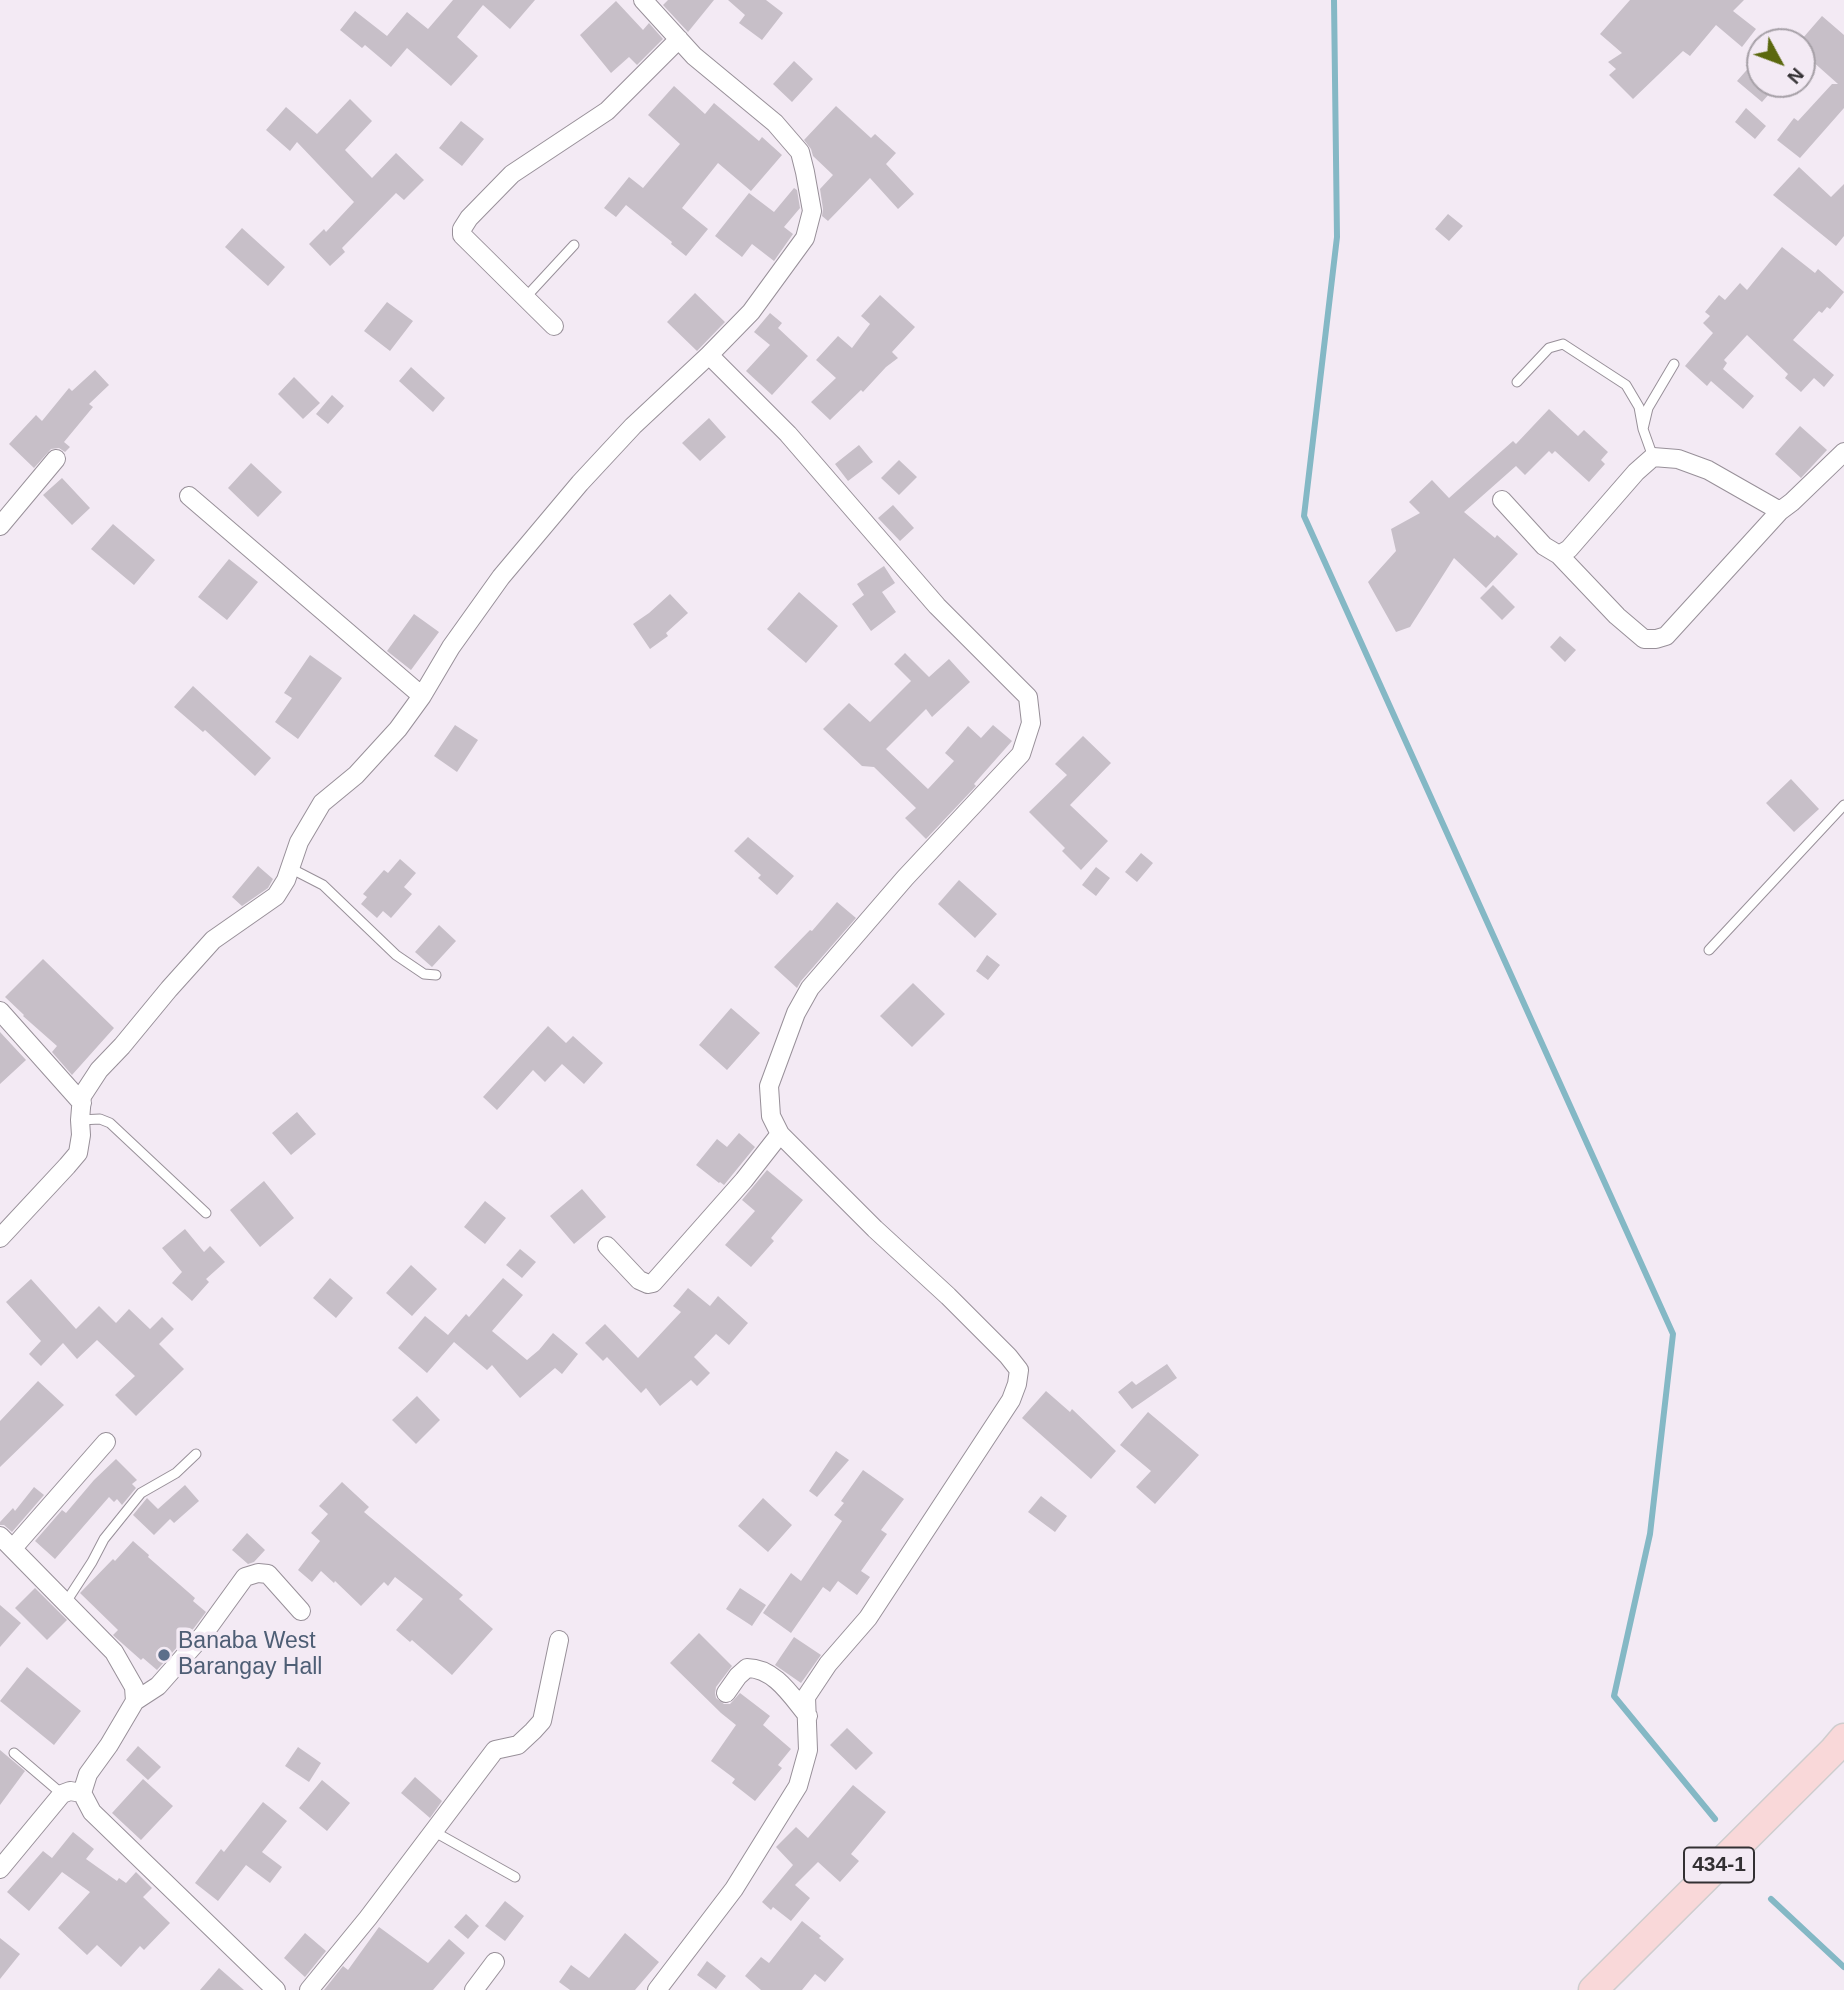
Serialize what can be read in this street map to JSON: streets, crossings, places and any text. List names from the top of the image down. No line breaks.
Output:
{"streets":{"main road":["434-1"]},"places":["Banaba West Barangay Hall"],"north":"bottom right"}
